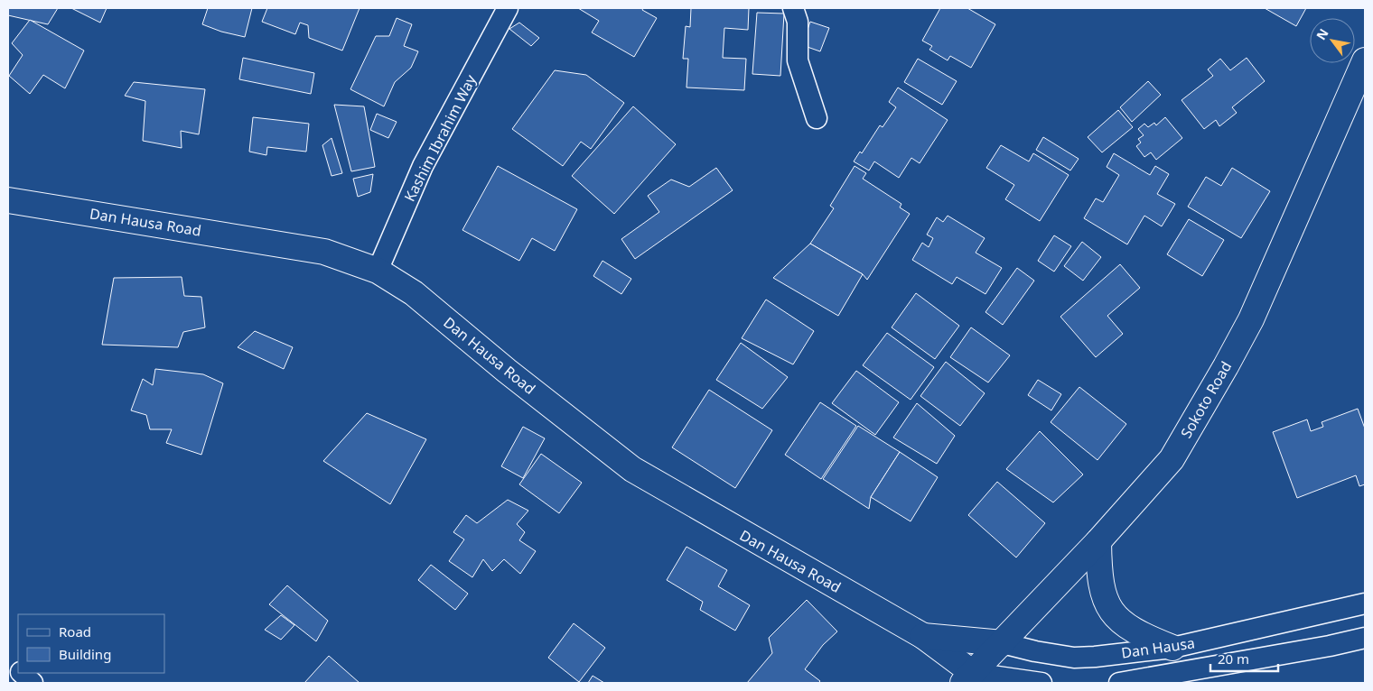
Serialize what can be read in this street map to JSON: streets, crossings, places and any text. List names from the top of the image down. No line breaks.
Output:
{"streets":{"street":["Kashim Ibrahim Way","Dan Hausa Road","Sokoto Road","Dan Hausa"]},"crossings":[["Kashim Ibrahim Way","Dan Hausa Road"],["Dan Hausa Road","Sokoto Road"],["Sokoto Road","Dan Hausa"]],"legend":["Road","Building"],"scale_bar":"20 m","north":"top left"}
